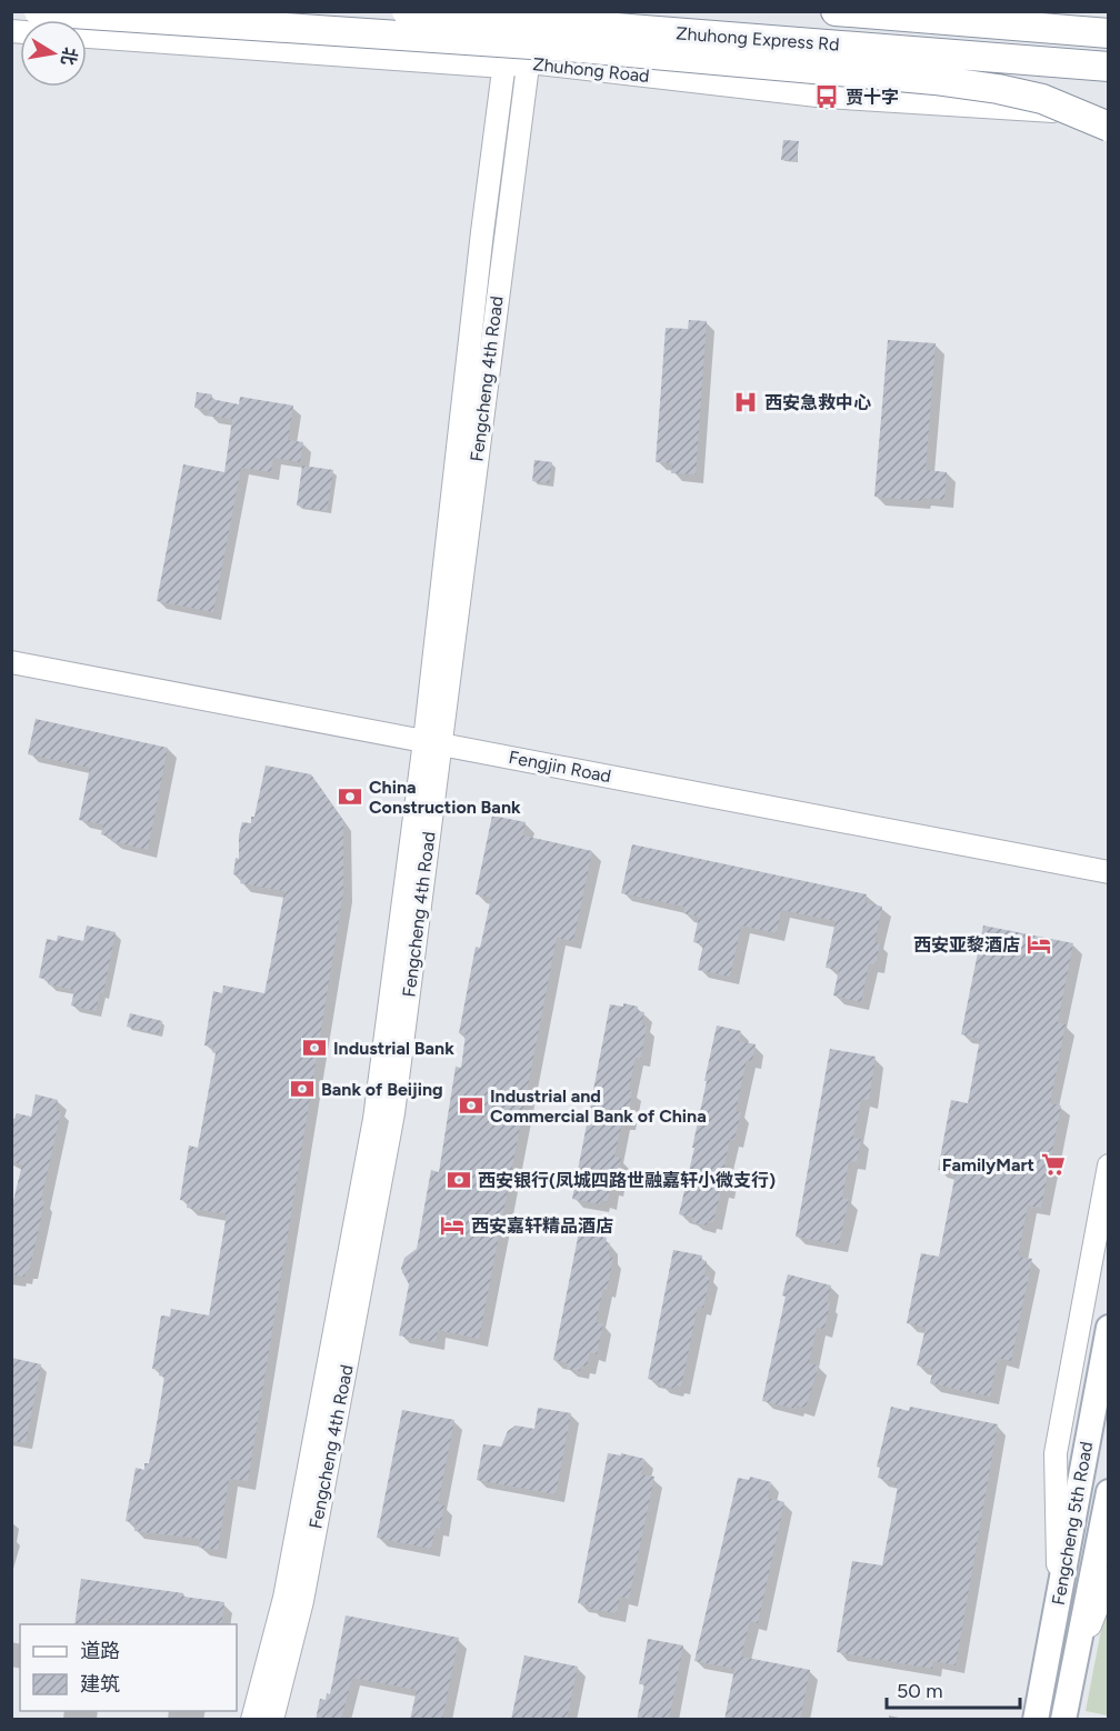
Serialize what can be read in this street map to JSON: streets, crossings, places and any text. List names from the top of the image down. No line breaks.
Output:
{"streets":{"highway":["Zhuhong Express Rd"],"main road":["Fengcheng 5th Road"],"street":["Zhuhong Road","Fengcheng 4th Road","Fengjin Road"]},"crossings":[["Zhuhong Road","Fengcheng 4th Road"],["Fengcheng 4th Road","Fengjin Road"]],"places":{"bus stop":["贾十字"],"hospital":["西安急救中心"],"bank":["China Construction Bank","Industrial Bank","Bank of Beijing","Industrial and Commercial Bank of China","西安银行(凤城四路世融嘉轩小微支行)"],"hotel":["西安亚黎酒店","西安嘉轩精品酒店"],"supermarket":["FamilyMart"]},"legend":["道路","建筑"],"scale_bar":"50 m","north":"right"}
